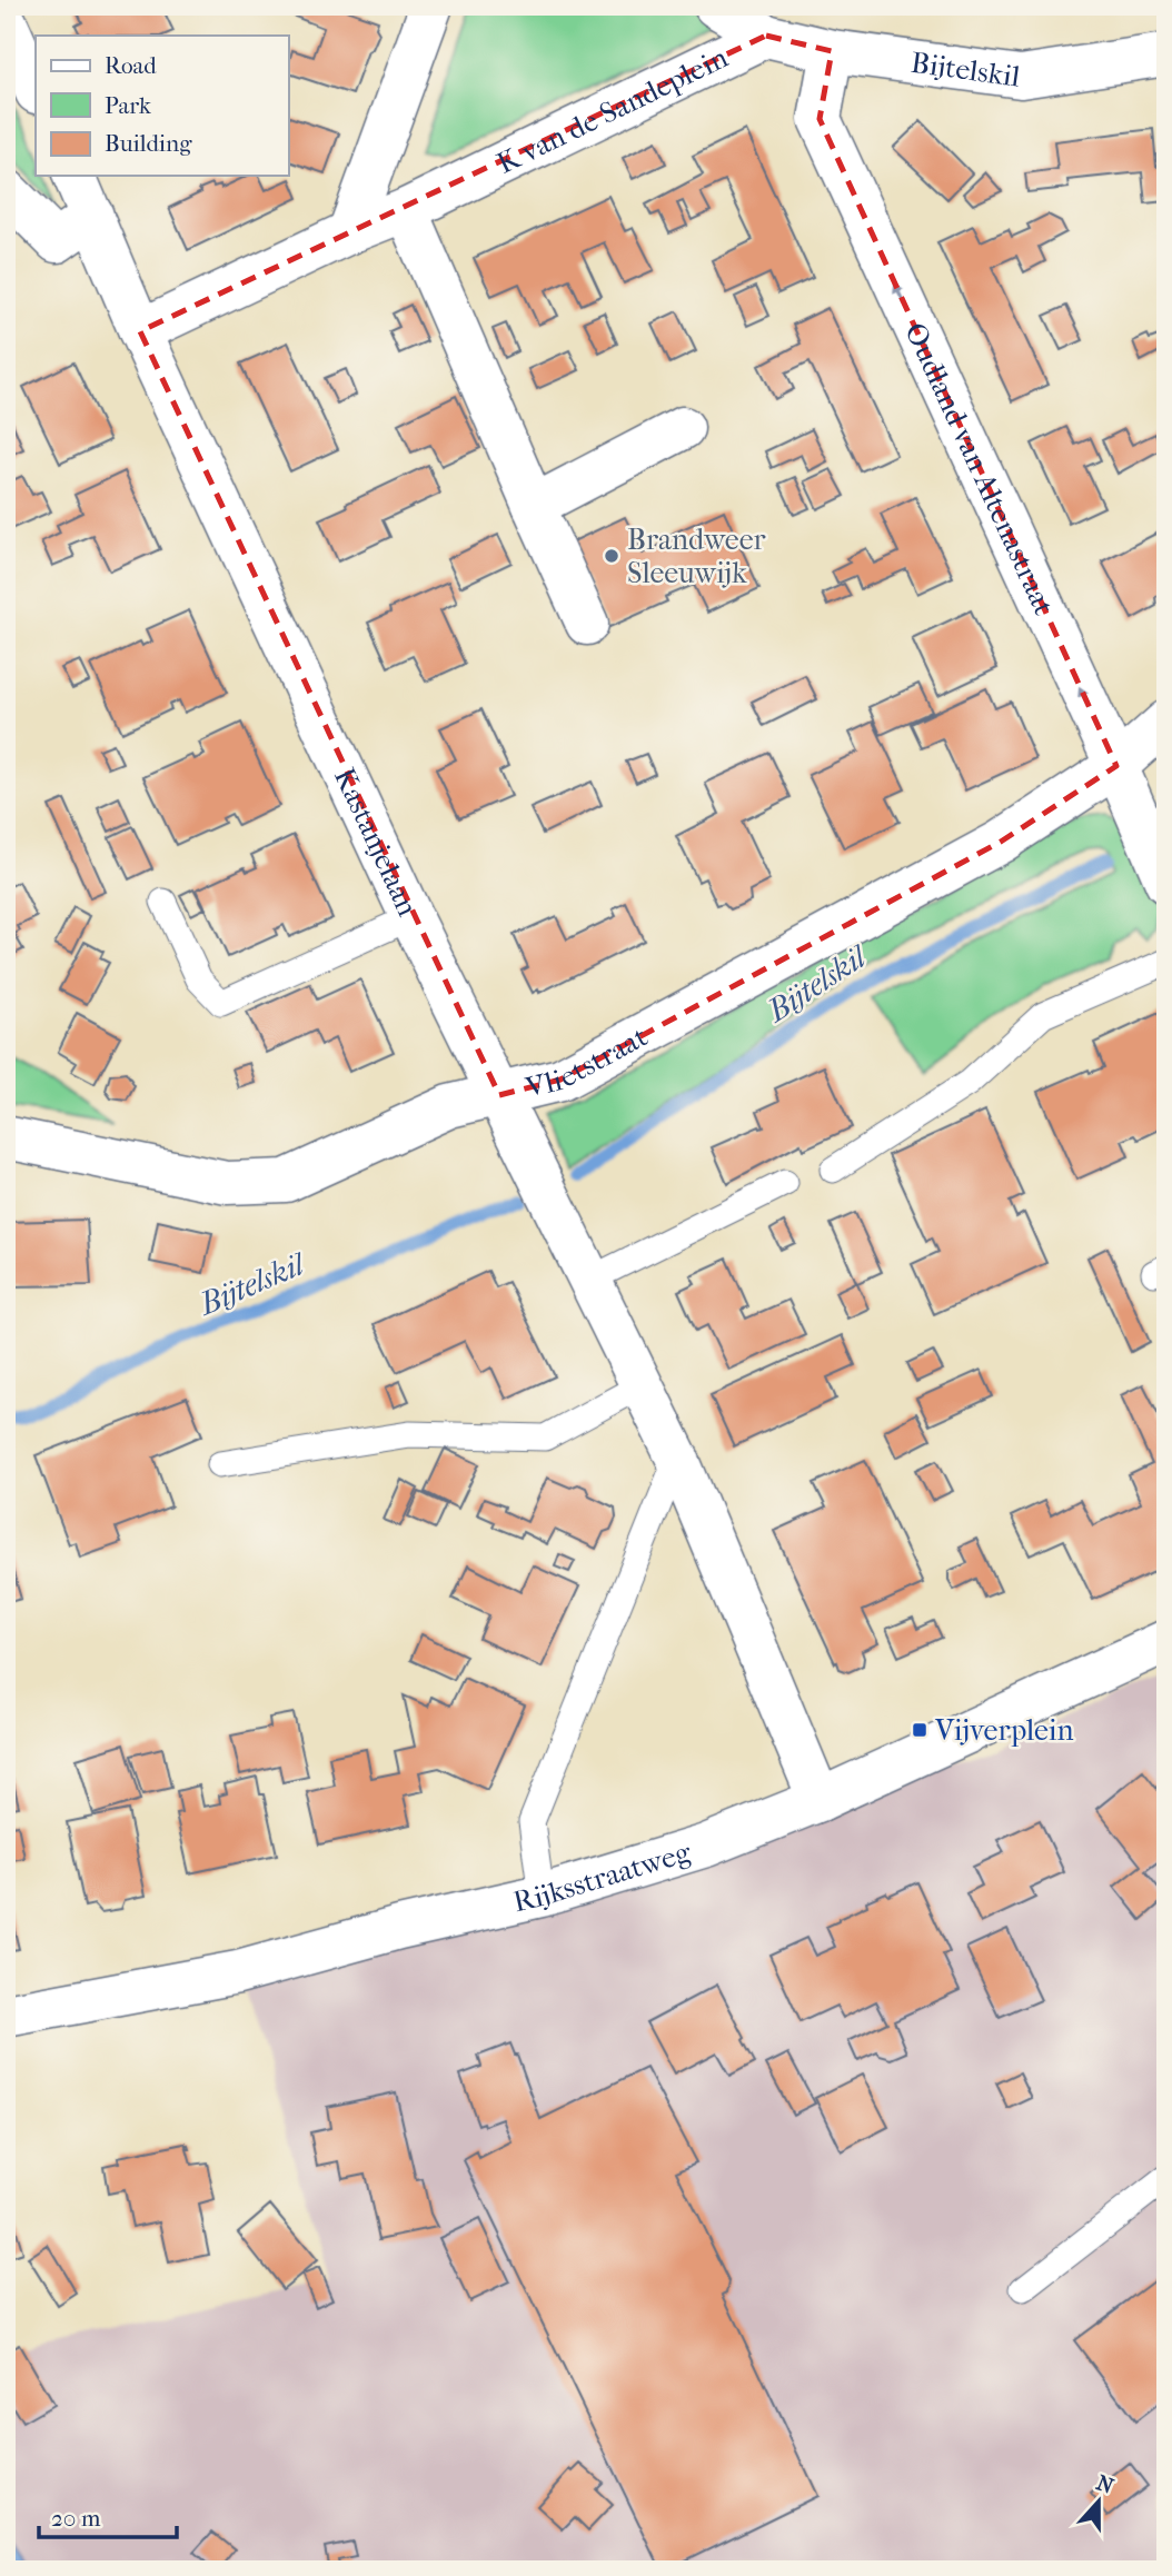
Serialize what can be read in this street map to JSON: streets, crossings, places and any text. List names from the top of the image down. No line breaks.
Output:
{"streets":{"street":["Bijtelskil","K van de Sandeplein","Oudland van Altenastraat","Kastanjelaan","Vlietstraat","Rijksstraatweg"]},"crossings":[["Bijtelskil","K van de Sandeplein"],["Bijtelskil","Oudland van Altenastraat"],["K van de Sandeplein","Kastanjelaan"],["Oudland van Altenastraat","Vlietstraat"],["Kastanjelaan","Vlietstraat"]],"one_way":["Oudland van Altenastraat"],"water":["Bijtelskil"],"places":{"other":["Brandweer Sleeuwijk"],"transit":["Vijverplein"]},"legend":["Road","Park","Building"],"scale_bar":"20 m","north":"top"}
